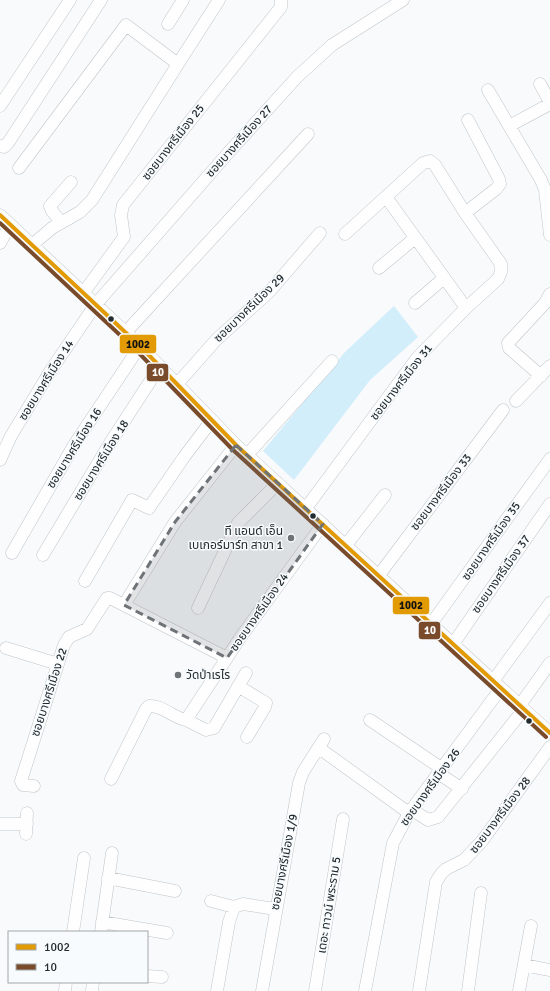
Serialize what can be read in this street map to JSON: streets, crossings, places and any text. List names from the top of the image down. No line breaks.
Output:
{"streets":{"street":["ซอยบางศรีเมือง 27","ซอยบางศรีเมือง 25","ซอยบางศรีเมือง 29","ซอยบางศรีเมือง 14","ซอยบางศรีเมือง 31","ซอยบางศรีเมือง 16","ซอยบางศรีเมือง 18","ซอยบางศรีเมือง 33","ซอยบางศรีเมือง 35","ซอยบางศรีเมือง 37","ซอยบางศรีเมือง 24","ซอยบางศรีเมือง 22","ซอยบางศรีเมือง 26","ซอยบางศรีเมือง 28","ซอยบางศรีเมือง 1/9","เดอะ ทาวน์ พระราม 5"]},"crossings":[["ซอยบางศรีเมือง 27","ซอยบางศรีเมือง 14"],["ซอยบางศรีเมือง 24","ซอยบางศรีเมือง 22"],["ซอยบางศรีเมือง 26","ซอยบางศรีเมือง 1/9"]],"places":["ที แอนด์ เอ็น เบเกอร์มาร์ท สาขา 1","วัดป่าเรไร"],"lines":["transit line 1002","transit line 10"],"legend":["1002","10"]}
